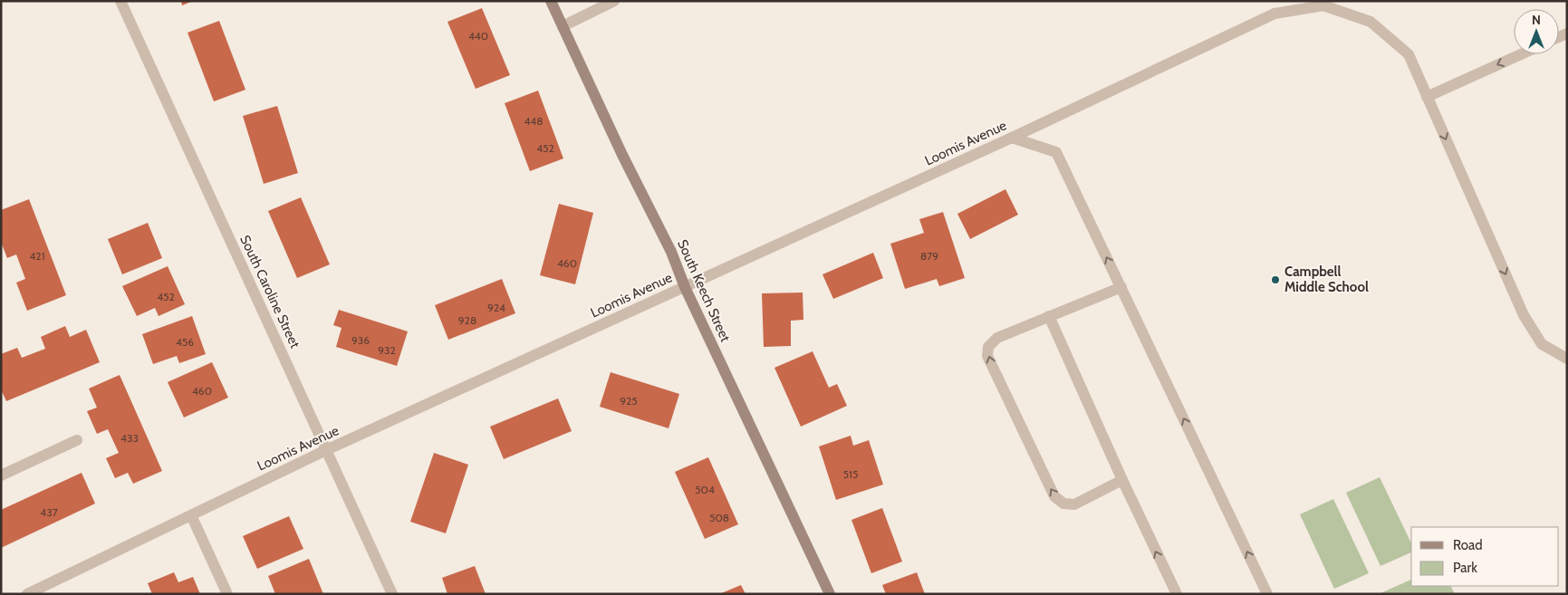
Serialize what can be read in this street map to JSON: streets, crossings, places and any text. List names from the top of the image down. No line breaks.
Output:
{"streets":{"street":["Loomis Avenue","South Keech Street","South Caroline Street"]},"crossings":[["Loomis Avenue","South Keech Street"],["Loomis Avenue","South Caroline Street"]],"places":["Campbell Middle School"],"house_numbers":["440","448","452","421","879","460","452","924","928","936","456","932","460","925","433","515","504","437","508"],"legend":["Road","Park"],"north":"top"}
